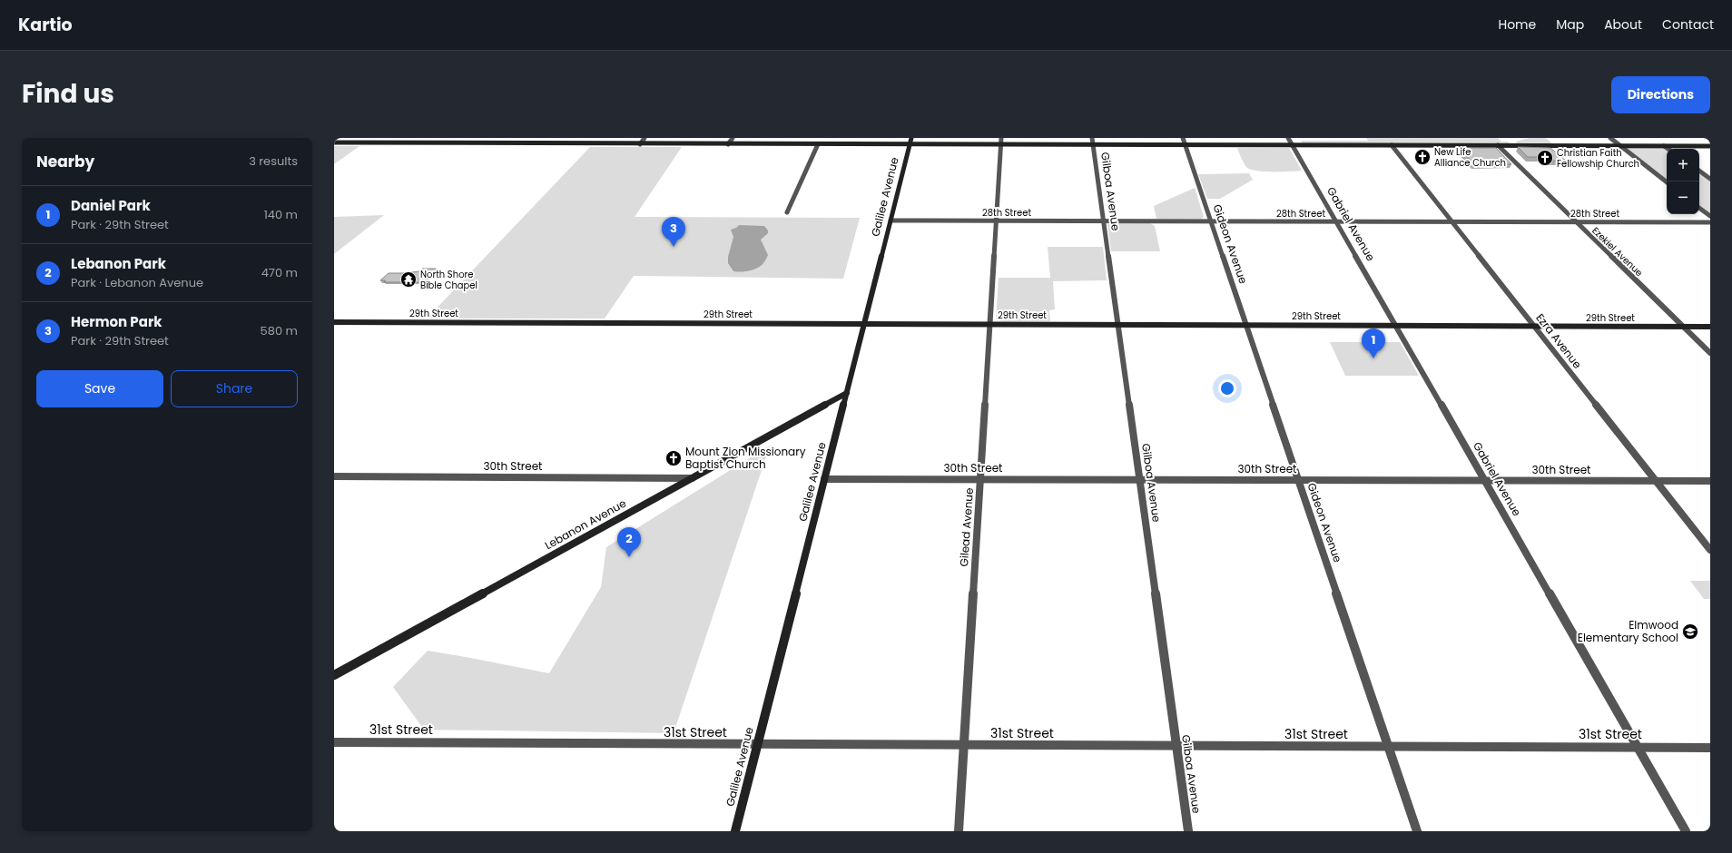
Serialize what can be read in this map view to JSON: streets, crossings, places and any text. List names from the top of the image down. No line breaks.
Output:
{"streets":{"street":["Gilboa Avenue","Galilee Avenue","28th Street","Gabriel Avenue","Gideon Avenue","Ezekiel Avenue","29th Street","Ezra Avenue","30th Street","Lebanon Avenue","Gilead Avenue","31st Street"]},"crossings":[["Gilboa Avenue","28th Street"],["Gilboa Avenue","29th Street"],["Gilboa Avenue","30th Street"],["Gilboa Avenue","31st Street"],["Galilee Avenue","28th Street"],["Galilee Avenue","29th Street"],["Galilee Avenue","30th Street"],["Galilee Avenue","Lebanon Avenue"],["Galilee Avenue","31st Street"],["28th Street","Gabriel Avenue"],["28th Street","Gideon Avenue"],["28th Street","Ezekiel Avenue"],["28th Street","Ezra Avenue"],["28th Street","Gilead Avenue"],["Gabriel Avenue","29th Street"],["Gabriel Avenue","30th Street"],["Gabriel Avenue","31st Street"],["Gideon Avenue","29th Street"],["Gideon Avenue","30th Street"],["Gideon Avenue","31st Street"],["Ezekiel Avenue","29th Street"],["29th Street","Ezra Avenue"],["29th Street","Gilead Avenue"],["Ezra Avenue","30th Street"],["30th Street","Lebanon Avenue"],["30th Street","Gilead Avenue"],["Gilead Avenue","31st Street"]],"places":{"church":["New Life Alliance Church","Christian Faith Fellowship Church","Mount Zion Missionary Baptist Church"],"temple":["North Shore Bible Chapel"],"school or university":["Elmwood Elementary School"]},"page":{"header":"Kartio","nav":["Home","Map","About","Contact"],"title":"Find us","buttons":["Directions",["Save","Share"]],"heading":["Nearby","3 results"],"map_buttons":["+","−"],"list":[{"mark":"1","name":"Daniel Park","note":"Park · 29th Street","value":"140 m"},{"mark":"2","name":"Lebanon Park","note":"Park · Lebanon Avenue","value":"470 m"},{"mark":"3","name":"Hermon Park","note":"Park · 29th Street","value":"580 m"}],"pins":["3","1","2"]}}
